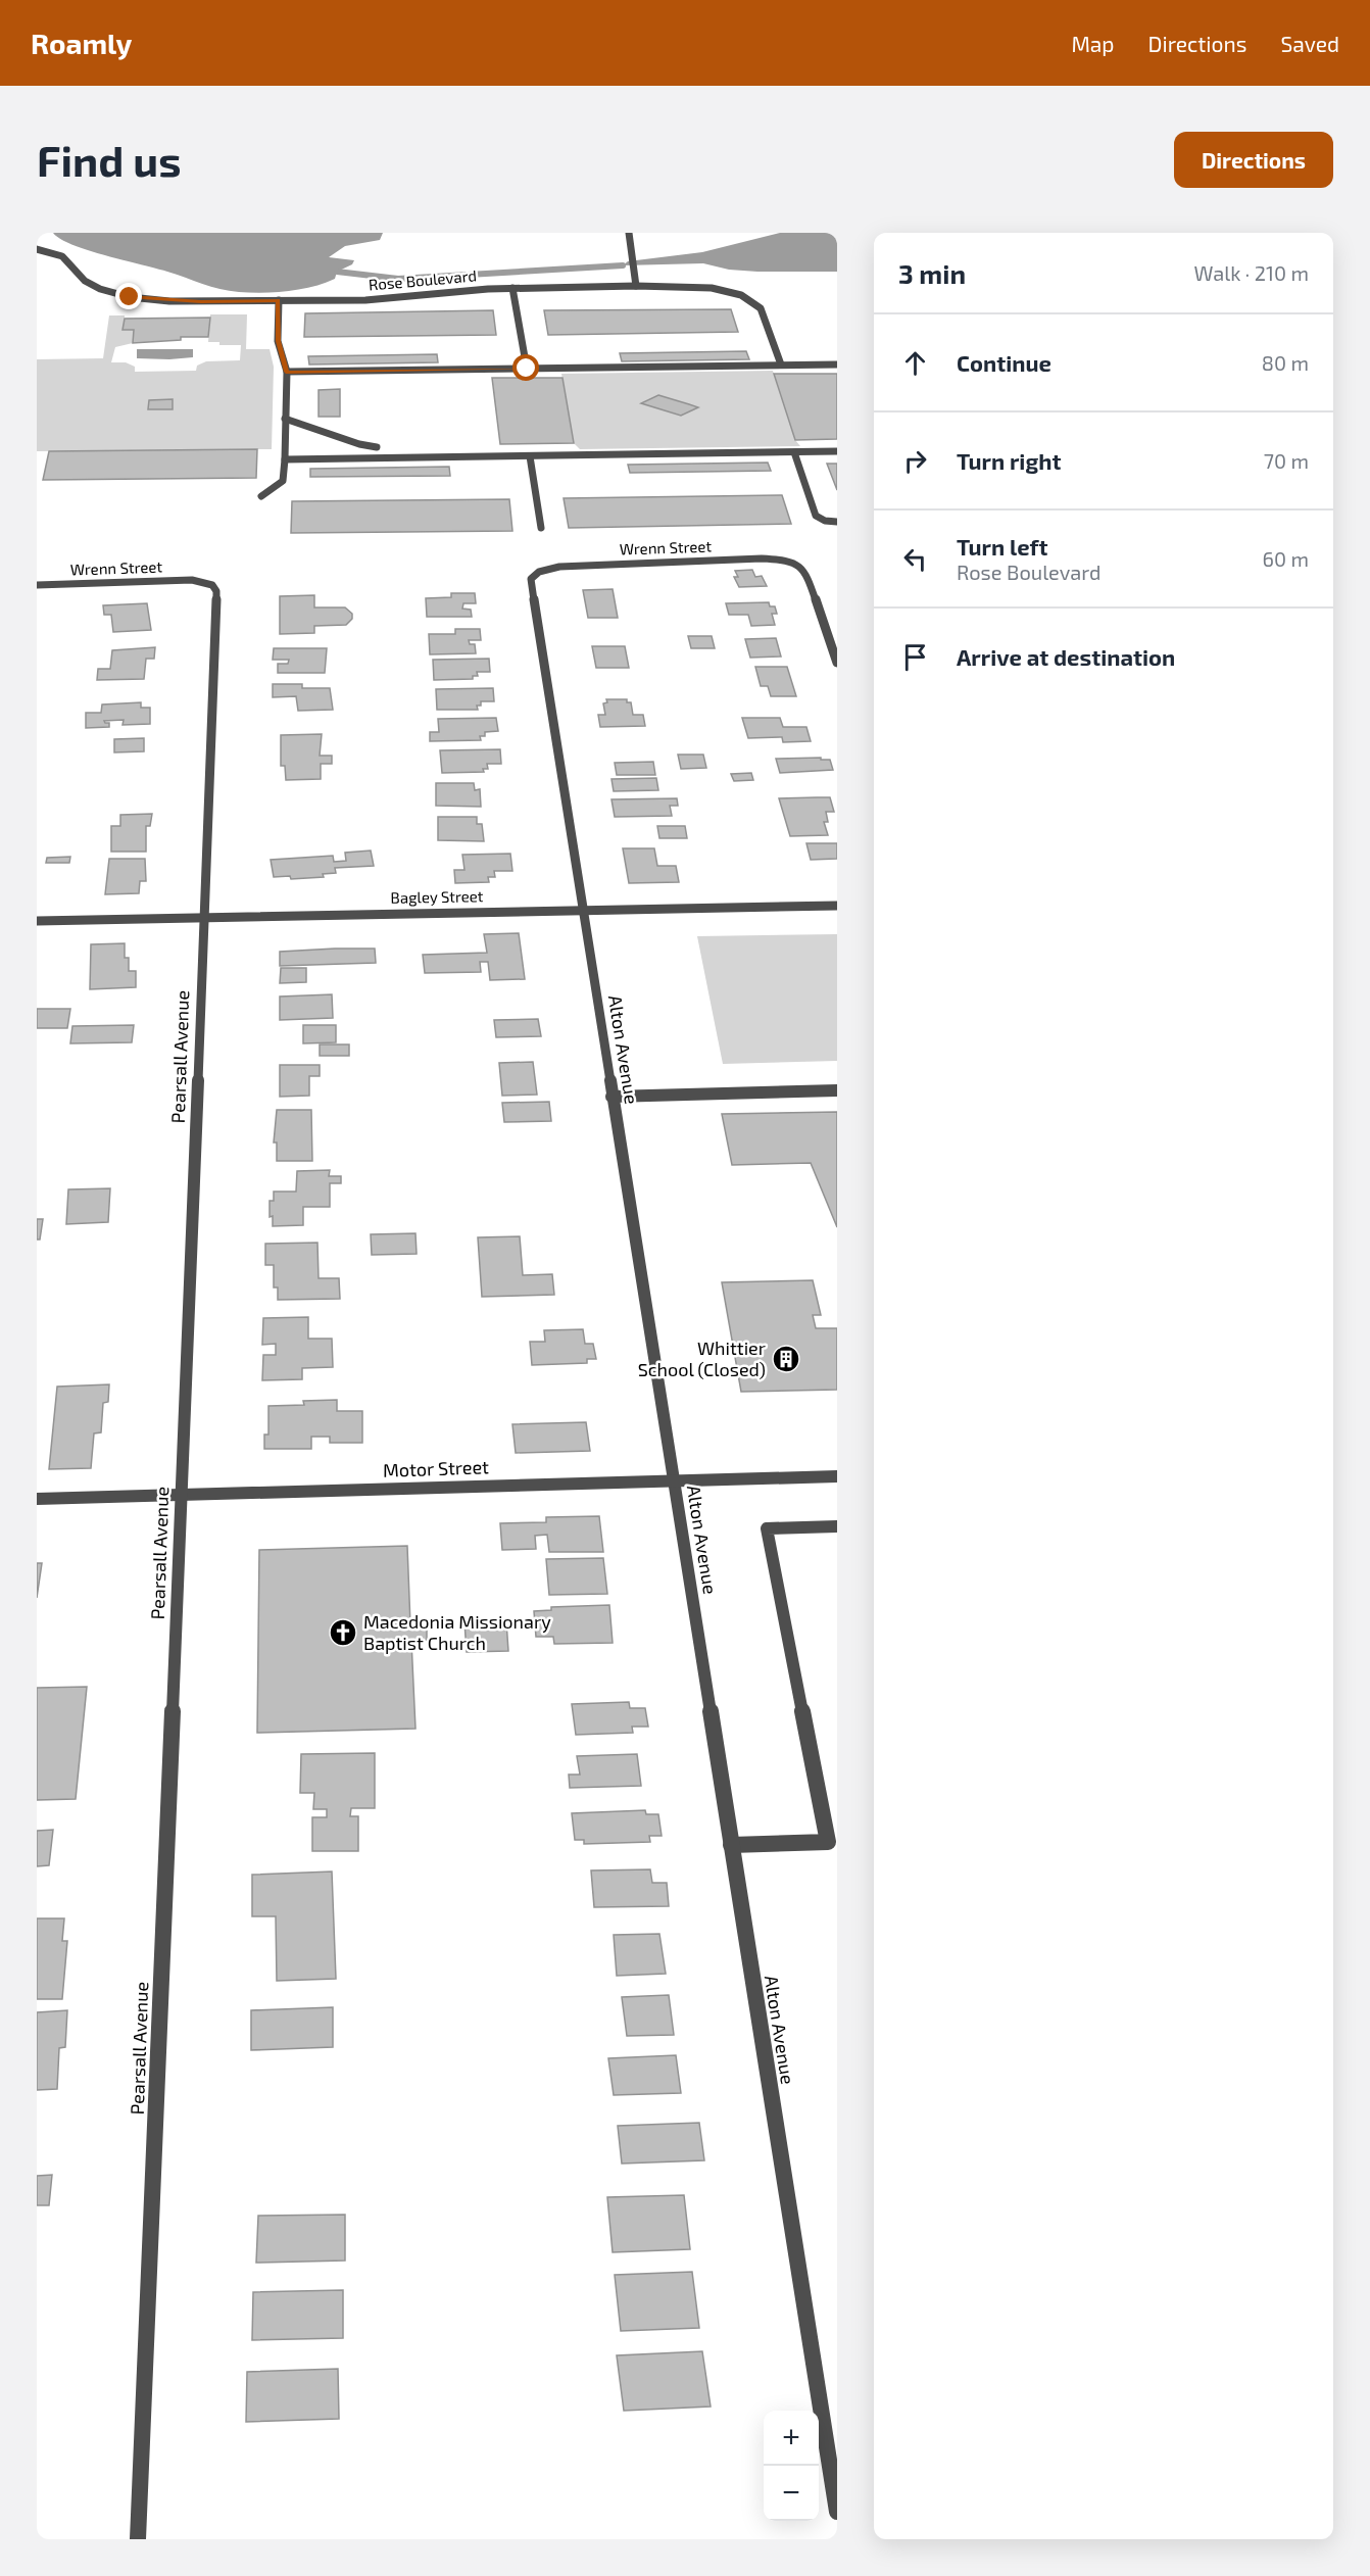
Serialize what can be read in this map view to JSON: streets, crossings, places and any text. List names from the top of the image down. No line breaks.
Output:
{"streets":{"street":["Rose Boulevard","Wrenn Street","Bagley Street","Alton Avenue","Pearsall Avenue","Motor Street"]},"crossings":[["Wrenn Street","Alton Avenue"],["Wrenn Street","Pearsall Avenue"],["Bagley Street","Alton Avenue"],["Bagley Street","Pearsall Avenue"],["Alton Avenue","Motor Street"],["Pearsall Avenue","Motor Street"]],"places":{"building":["Whittier School (Closed)"],"church":["Macedonia Missionary Baptist Church"]},"page":{"header":"Roamly","nav":["Map","Directions","Saved"],"buttons":"Directions","title":"Find us","heading":["3 min","Walk · 210 m"],"list":[["Continue","80 m"],["Turn right","70 m"],["Turn left","Rose Boulevard","60 m"],"Arrive at destination"],"map_buttons":["+","−"]}}
